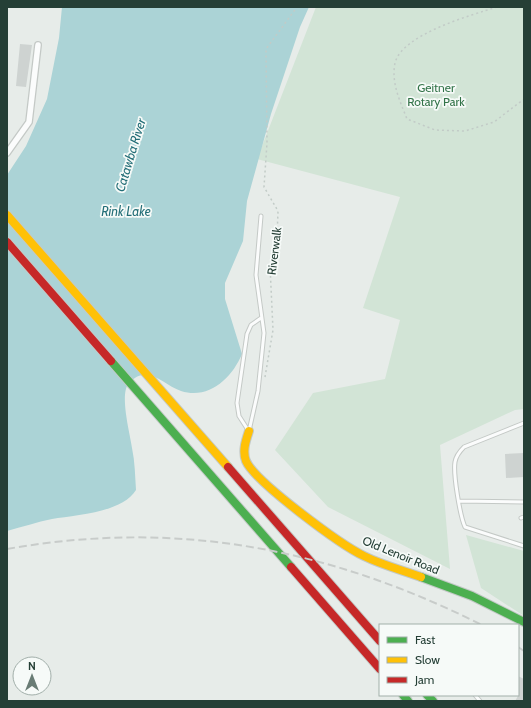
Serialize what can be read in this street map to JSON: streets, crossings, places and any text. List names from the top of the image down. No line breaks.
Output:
{"streets":{"main road":["Old Lenoir Road"],"path":["Riverwalk"]},"water":["Catawba River","Rink Lake"],"parks":["Geitner Rotary Park"],"legend":["Fast","Slow","Jam"],"north":"top"}
